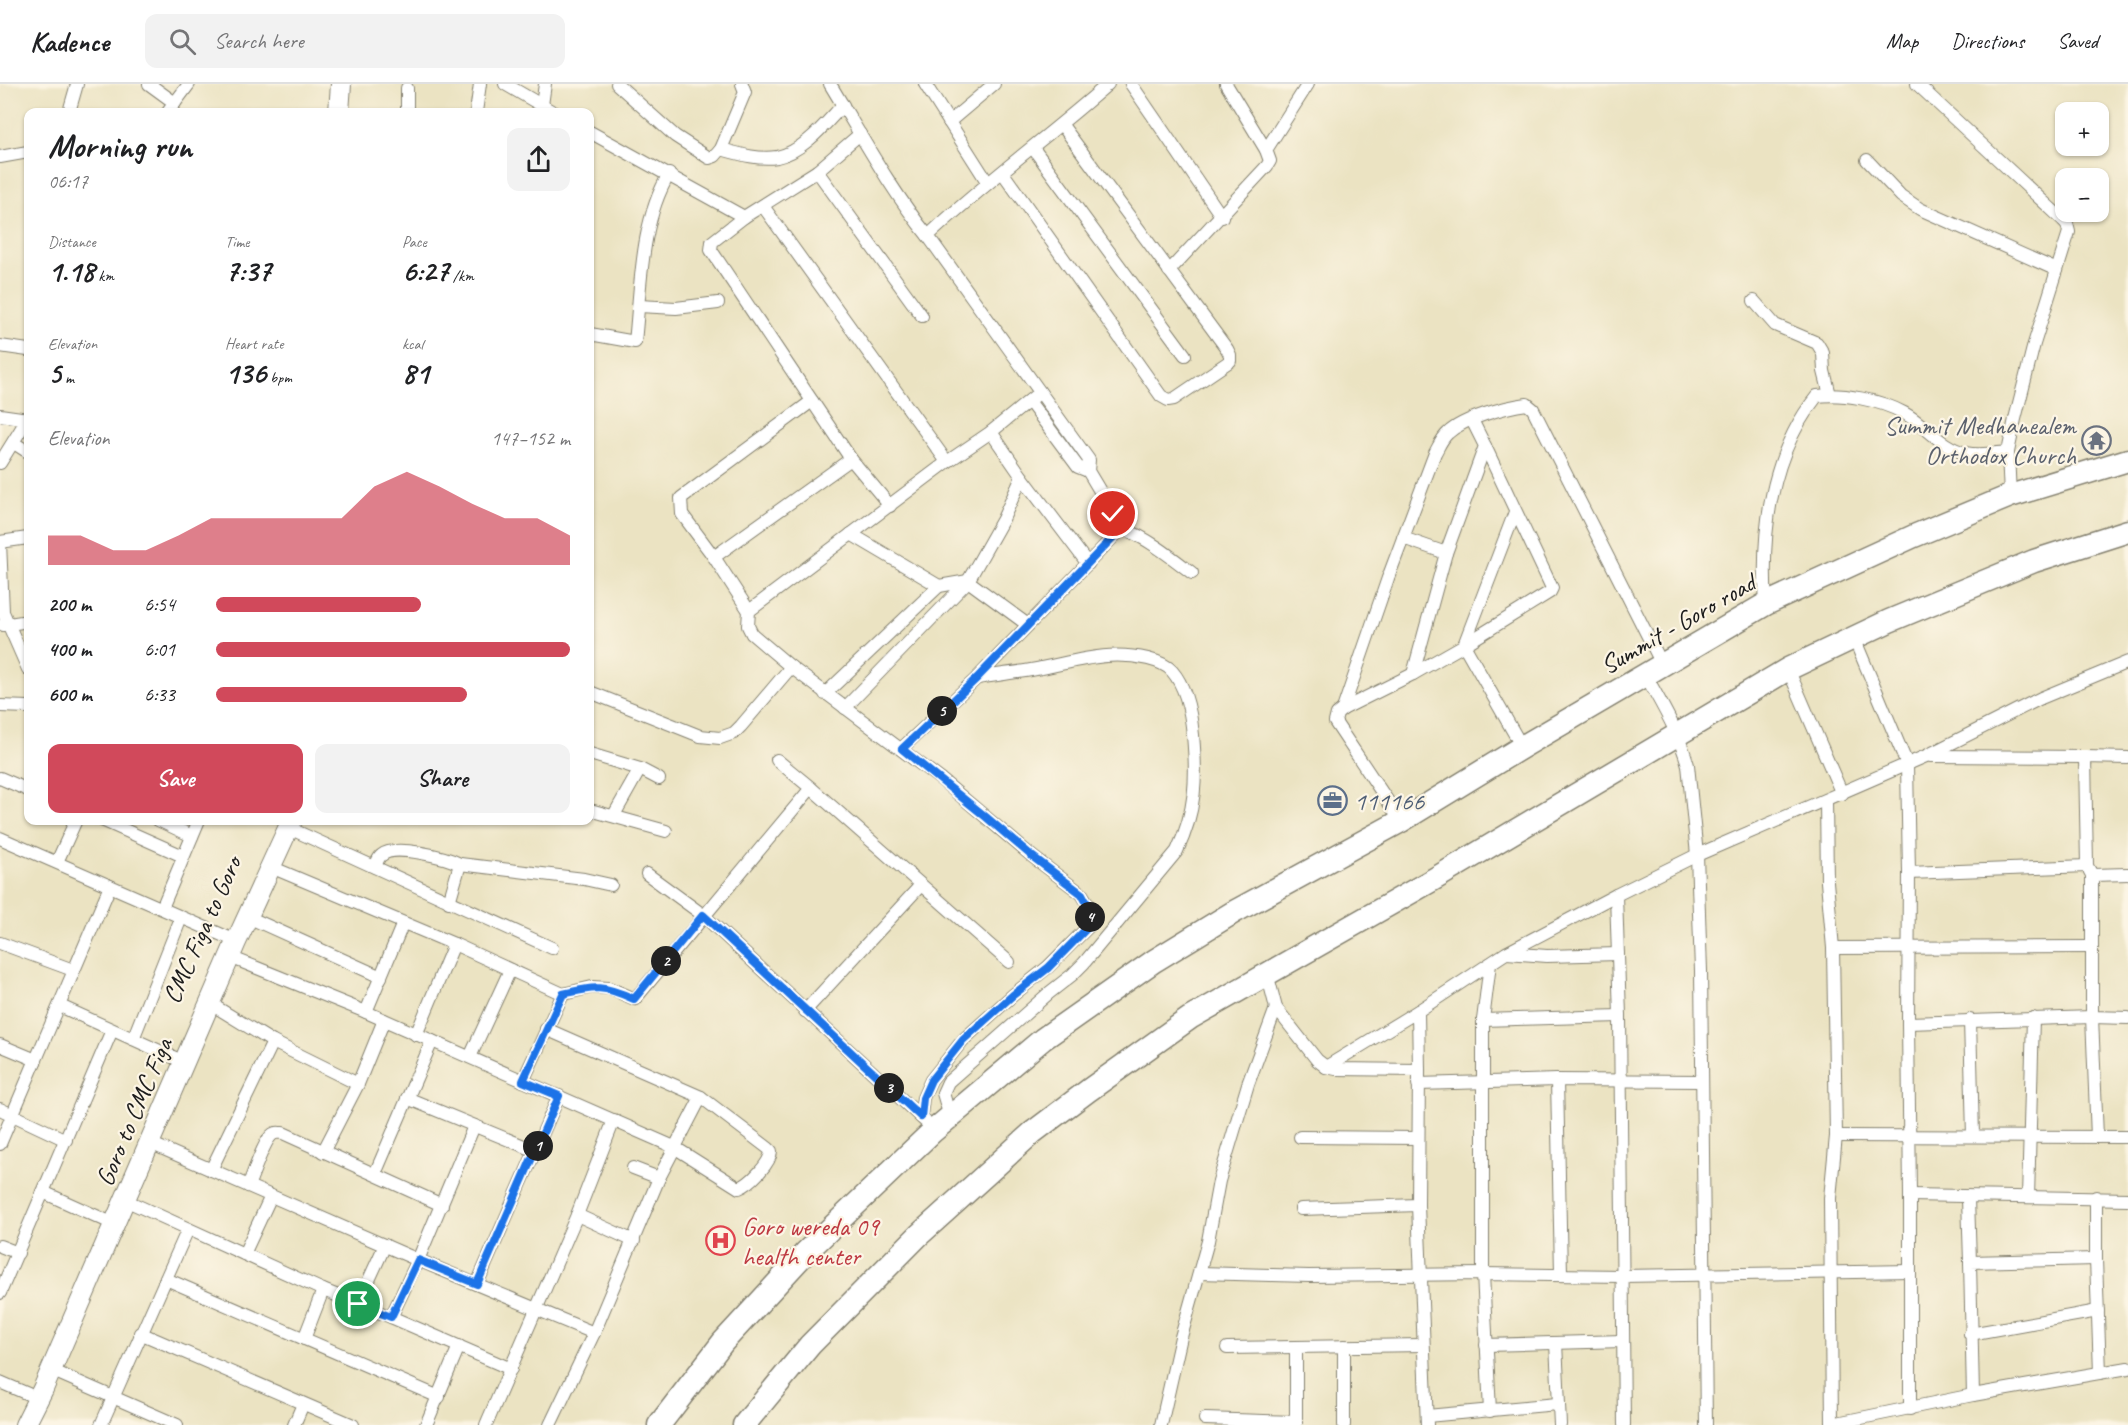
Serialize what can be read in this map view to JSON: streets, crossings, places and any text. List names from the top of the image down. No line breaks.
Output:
{"streets":{"highway":["Summit - Goro road"],"main road":["CMC Figa to Goro","Goro to CMC Figa"]},"crossings":[["CMC Figa to Goro","Goro to CMC Figa"]],"places":{"temple":["Summit Medhanealem Orthodox Church"],"office":["111166"],"hospital":["Goro wereda 09 health center"]},"page":{"header":"Kadence","search":"Search here","nav":["Map","Directions","Saved"],"map_buttons":["+","−"],"heading":["Morning run","06:17"],"stats":[["Distance","1.18 km"],["Time","7:37"],["Pace","6:27 /km"],["Elevation","5 m"],["Heart rate","136 bpm"],["kcal","81"]],"chart":["Elevation","147–152 m"],"list":[{"name":"200 m","note":"6:54"},{"name":"400 m","note":"6:01"},{"name":"600 m","note":"6:33"}],"pins":["5","4","2","3","1"],"buttons":["Save","Share"]}}
